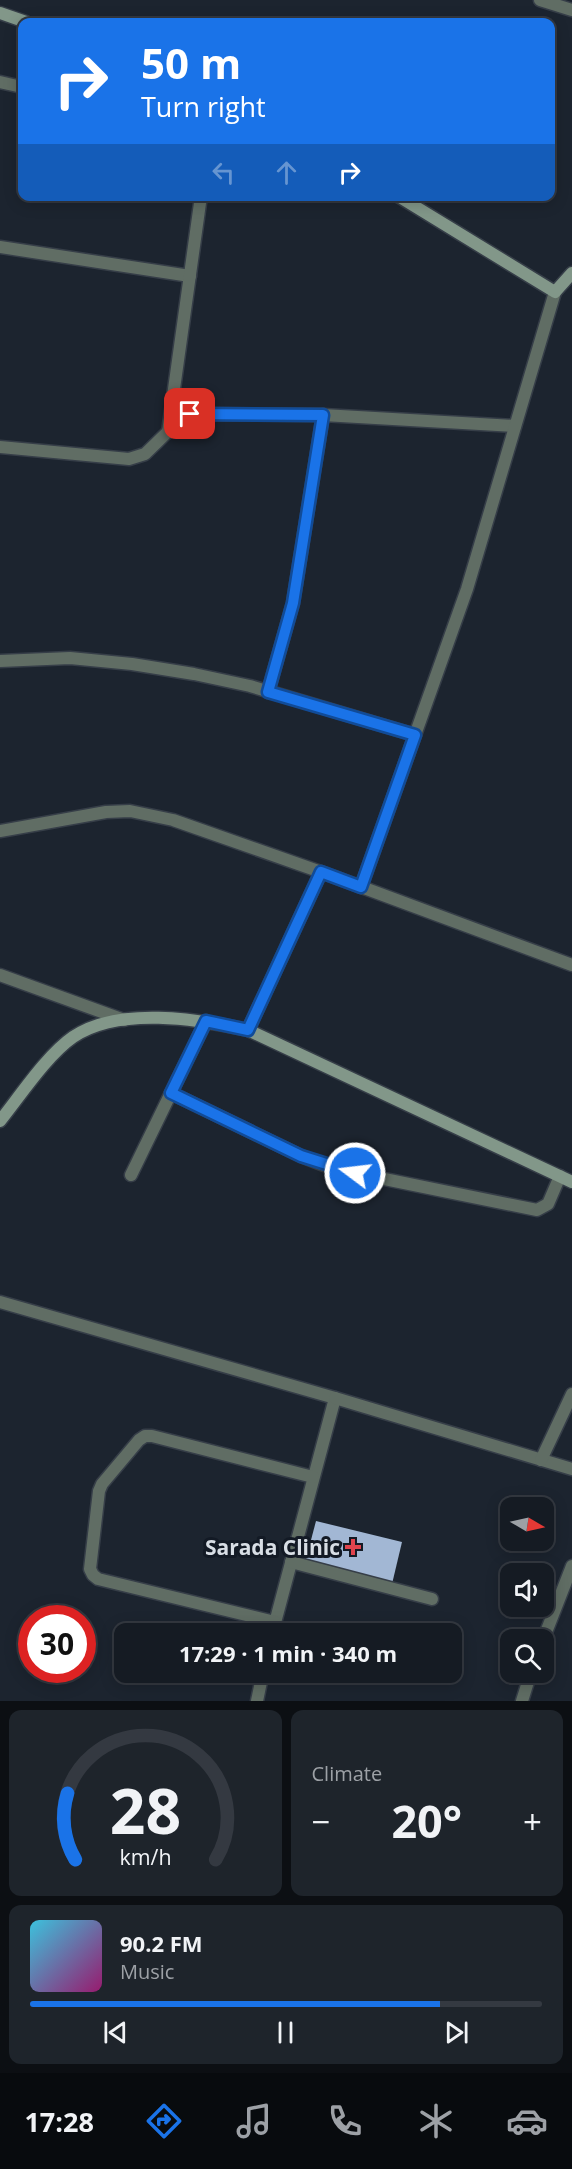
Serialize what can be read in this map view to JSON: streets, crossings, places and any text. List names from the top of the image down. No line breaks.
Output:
{"places":{"health":["Sarada Clinic"]},"north":"right","page":{"turn":["50 m","Turn right"],"limit":"30","trip":"17:29 · 1 min · 340 m","tile":"Climate","heat":["−","20°","+"],"song":["90.2 FM","Music"],"tabs":"17:28","gauge":["28","km/h"]}}
